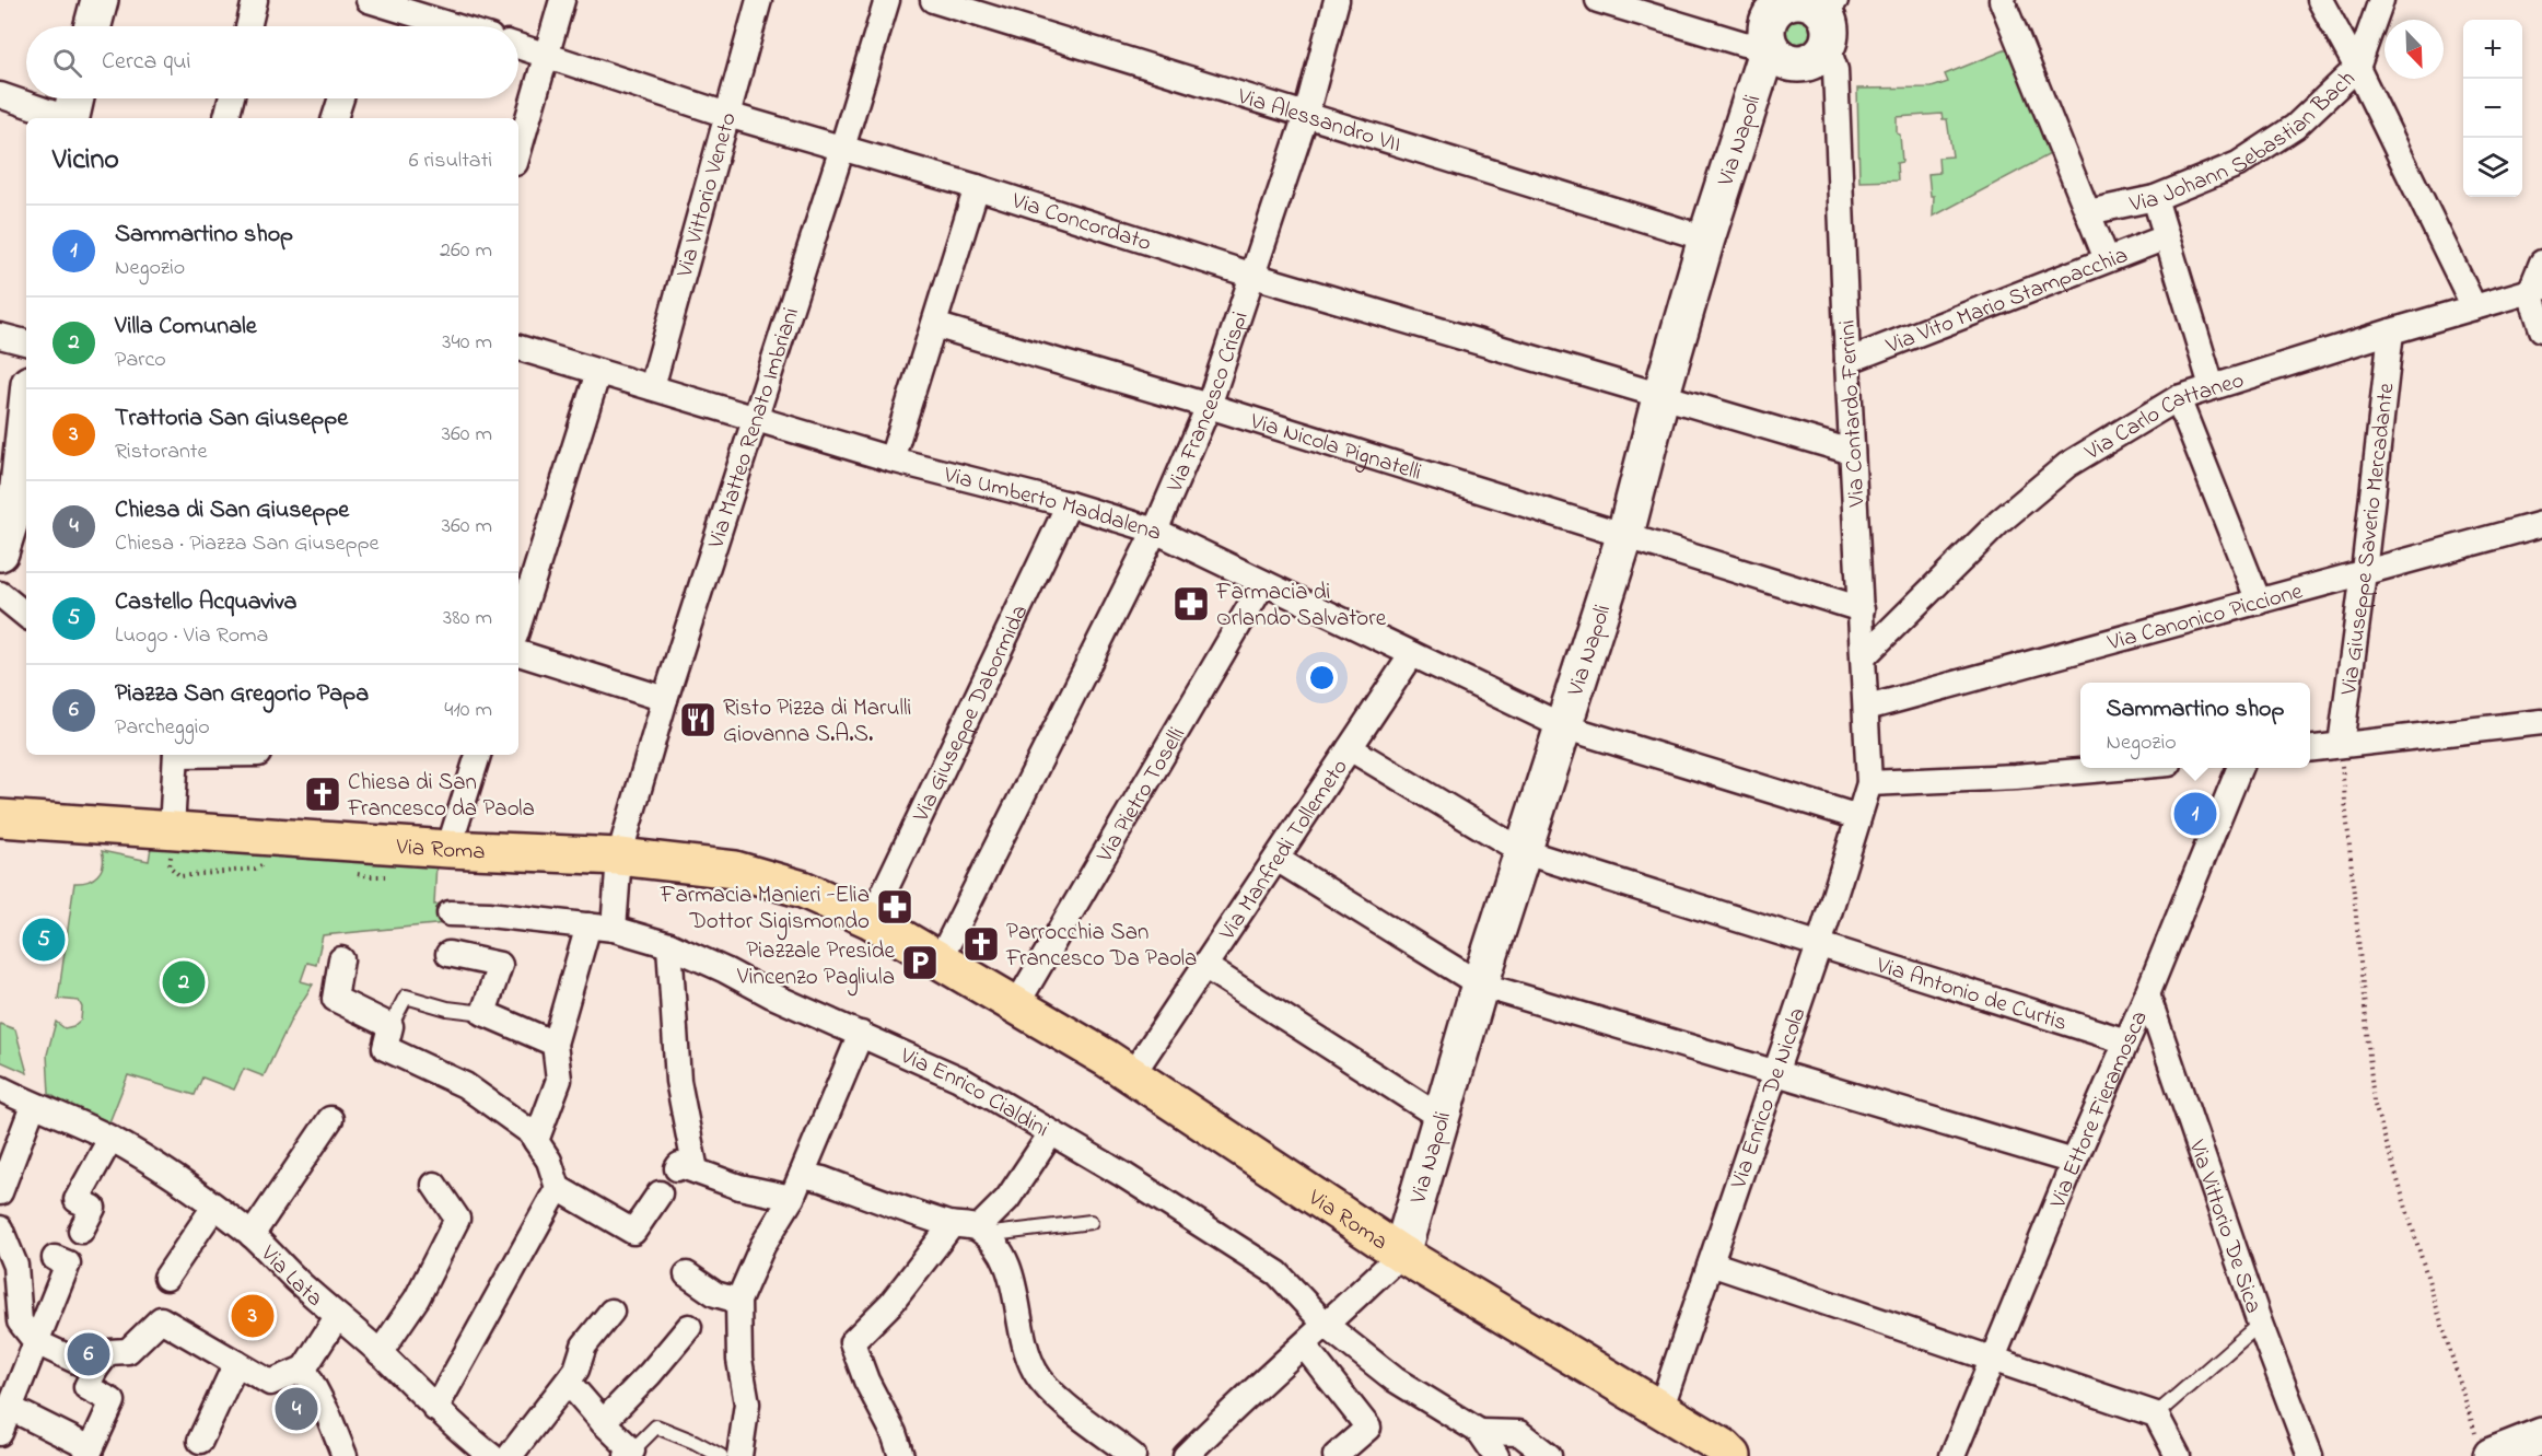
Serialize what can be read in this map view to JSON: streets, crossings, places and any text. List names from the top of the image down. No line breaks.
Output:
{"streets":{"main road":["Via Napoli","Via Roma"],"street":["Via Alessandro VII","Via Johann Sebastian Bach","Via Vittorio Veneto","Via Concordato","Via Vito Mario Stampacchia","Via Francesco Crispi","Via Contardo Ferrini","Via Carlo Cattaneo","Via Matteo Renato Imbriani","Via Nicola Pignatelli","Via Umberto Maddalena","Via Giuseppe Saverio Mercadante","Via Canonico Piccione","Via Giuseppe Dabormida","Via Pietro Toselli","Via Manfredi Tollemeto","Via Antonio de Curtis","Via Enrico Cialdini","Via Enrico De Nicola","Via Ettore Fieramosca","Via Vittorio De Sica","Via Lata"]},"crossings":[["Via Alessandro VII","Via Napoli"],["Via Alessandro VII","Via Francesco Crispi"],["Via Napoli","Via Concordato"],["Via Napoli","Via Contardo Ferrini"],["Via Napoli","Via Nicola Pignatelli"],["Via Napoli","Via Umberto Maddalena"],["Via Napoli","Via Roma"],["Via Napoli","Via Antonio de Curtis"],["Via Vittorio Veneto","Via Concordato"],["Via Vittorio Veneto","Via Umberto Maddalena"],["Via Concordato","Via Francesco Crispi"],["Via Concordato","Via Contardo Ferrini"],["Via Concordato","Via Matteo Renato Imbriani"],["Via Vito Mario Stampacchia","Via Contardo Ferrini"],["Via Francesco Crispi","Via Nicola Pignatelli"],["Via Francesco Crispi","Via Umberto Maddalena"],["Via Francesco Crispi","Via Roma"],["Via Contardo Ferrini","Via Carlo Cattaneo"],["Via Contardo Ferrini","Via Nicola Pignatelli"],["Via Contardo Ferrini","Via Canonico Piccione"],["Via Contardo Ferrini","Via Enrico De Nicola"],["Via Carlo Cattaneo","Via Giuseppe Saverio Mercadante"],["Via Matteo Renato Imbriani","Via Umberto Maddalena"],["Via Matteo Renato Imbriani","Via Roma"],["Via Matteo Renato Imbriani","Via Enrico Cialdini"],["Via Umberto Maddalena","Via Giuseppe Dabormida"],["Via Umberto Maddalena","Via Pietro Toselli"],["Via Umberto Maddalena","Via Manfredi Tollemeto"],["Via Umberto Maddalena","Via Enrico De Nicola"],["Via Giuseppe Saverio Mercadante","Via Canonico Piccione"],["Via Giuseppe Dabormida","Via Roma"],["Via Pietro Toselli","Via Roma"],["Via Roma","Via Manfredi Tollemeto"],["Via Roma","Via Enrico De Nicola"],["Via Manfredi Tollemeto","Via Antonio de Curtis"],["Via Antonio de Curtis","Via Enrico De Nicola"],["Via Antonio de Curtis","Via Ettore Fieramosca"],["Via Ettore Fieramosca","Via Vittorio De Sica"]],"places":{"pharmacy":["Farmacia di Orlando Salvatore","Farmacia Manieri -Elia Dottor Sigismondo"],"restaurant":["Risto Pizza di Marulli Giovanna S.A.S."],"church":["Chiesa di San Francesco da Paola","Parrocchia San Francesco Da Paola"],"parking":["Piazzale Preside Vincenzo Pagliula"]},"north":"bottom right","page":{"map_buttons":["+","−"],"search":"Cerca qui","heading":["Vicino","6 risultati"],"list":[{"mark":"1","name":"Sammartino shop","note":"Negozio","value":"260 m"},{"mark":"2","name":"Villa Comunale","note":"Parco","value":"340 m"},{"mark":"3","name":"Trattoria San Giuseppe","note":"Ristorante","value":"360 m"},{"mark":"4","name":"Chiesa di San Giuseppe","note":"Chiesa · Piazza San Giuseppe","value":"360 m"},{"mark":"5","name":"Castello Acquaviva","note":"Luogo · Via Roma","value":"380 m"},{"mark":"6","name":"Piazza San Gregorio Papa","note":"Parcheggio","value":"410 m"}],"popup":["Sammartino shop","Negozio"],"pins":["1","5","2","3","6","4"]}}
